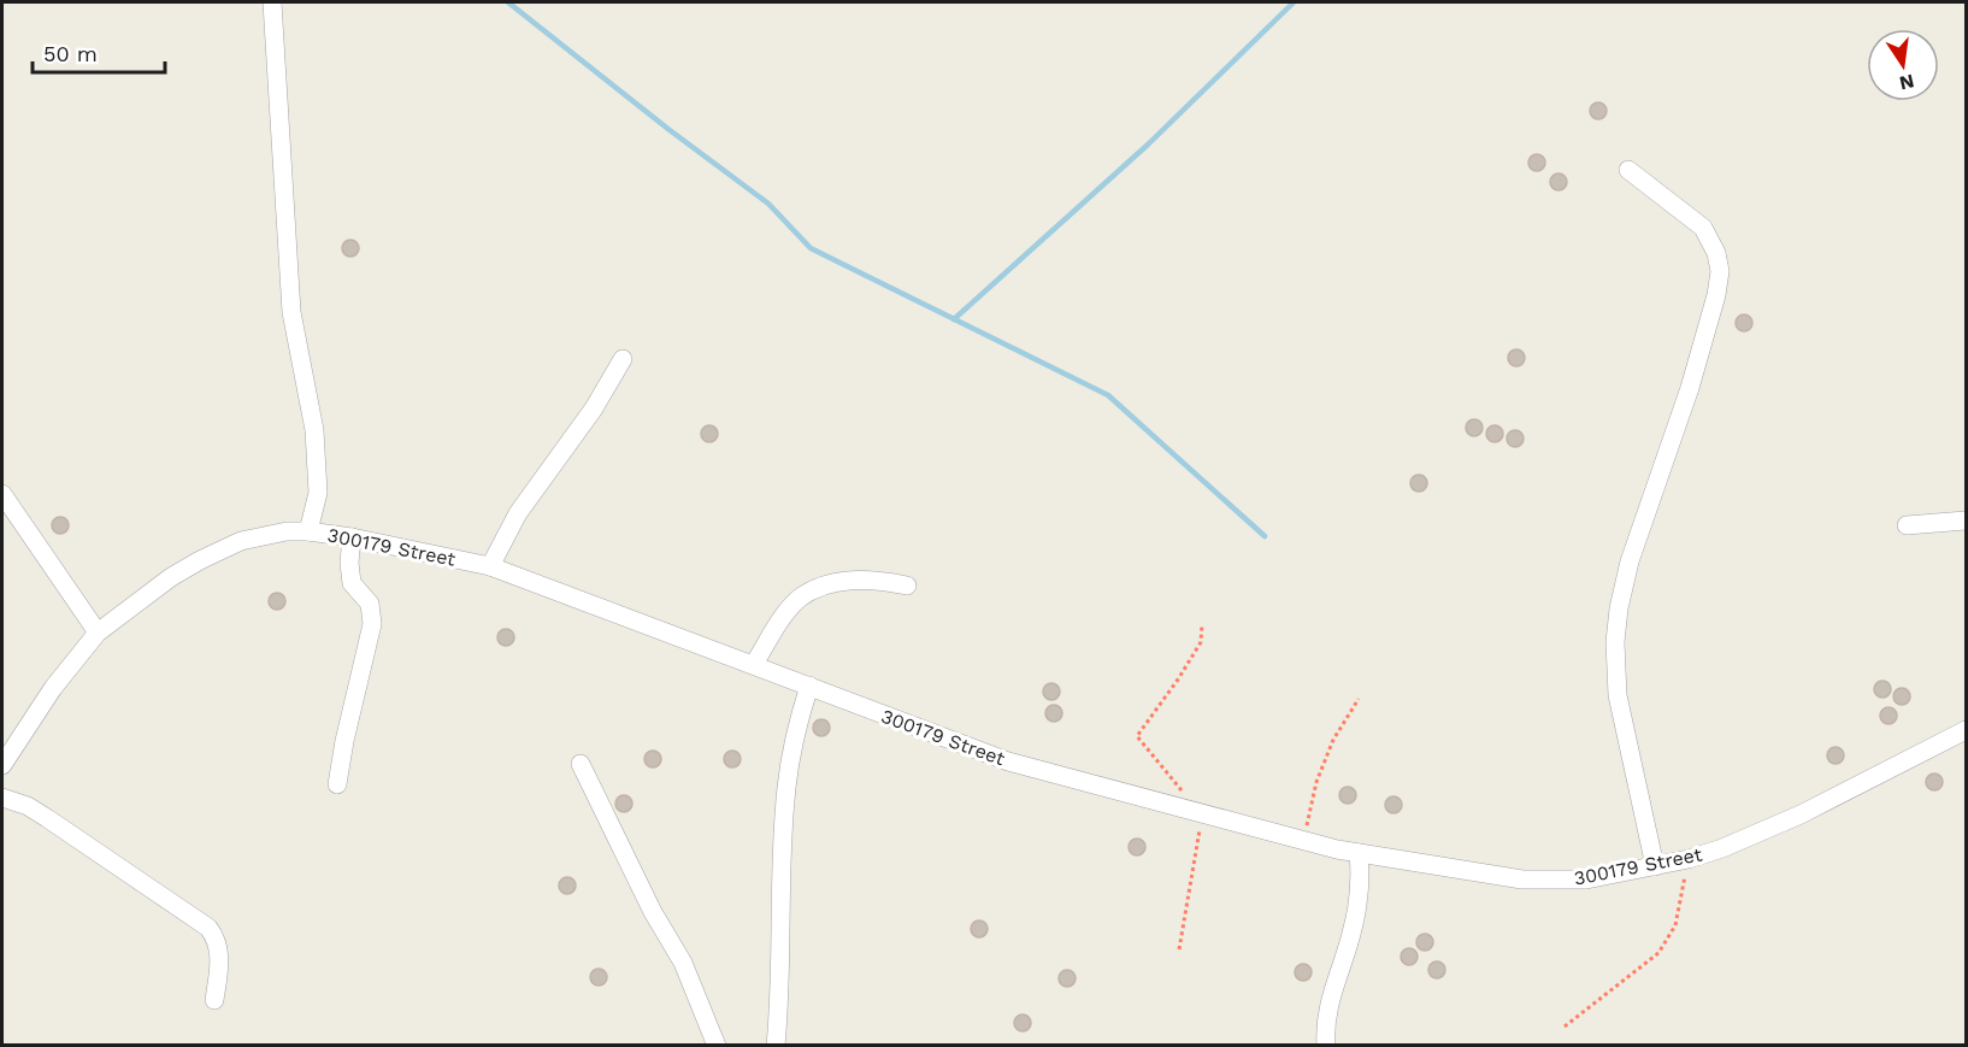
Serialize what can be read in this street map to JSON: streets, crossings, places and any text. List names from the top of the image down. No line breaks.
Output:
{"streets":{"street":["300179 Street"]},"scale_bar":"50 m","north":"bottom"}
